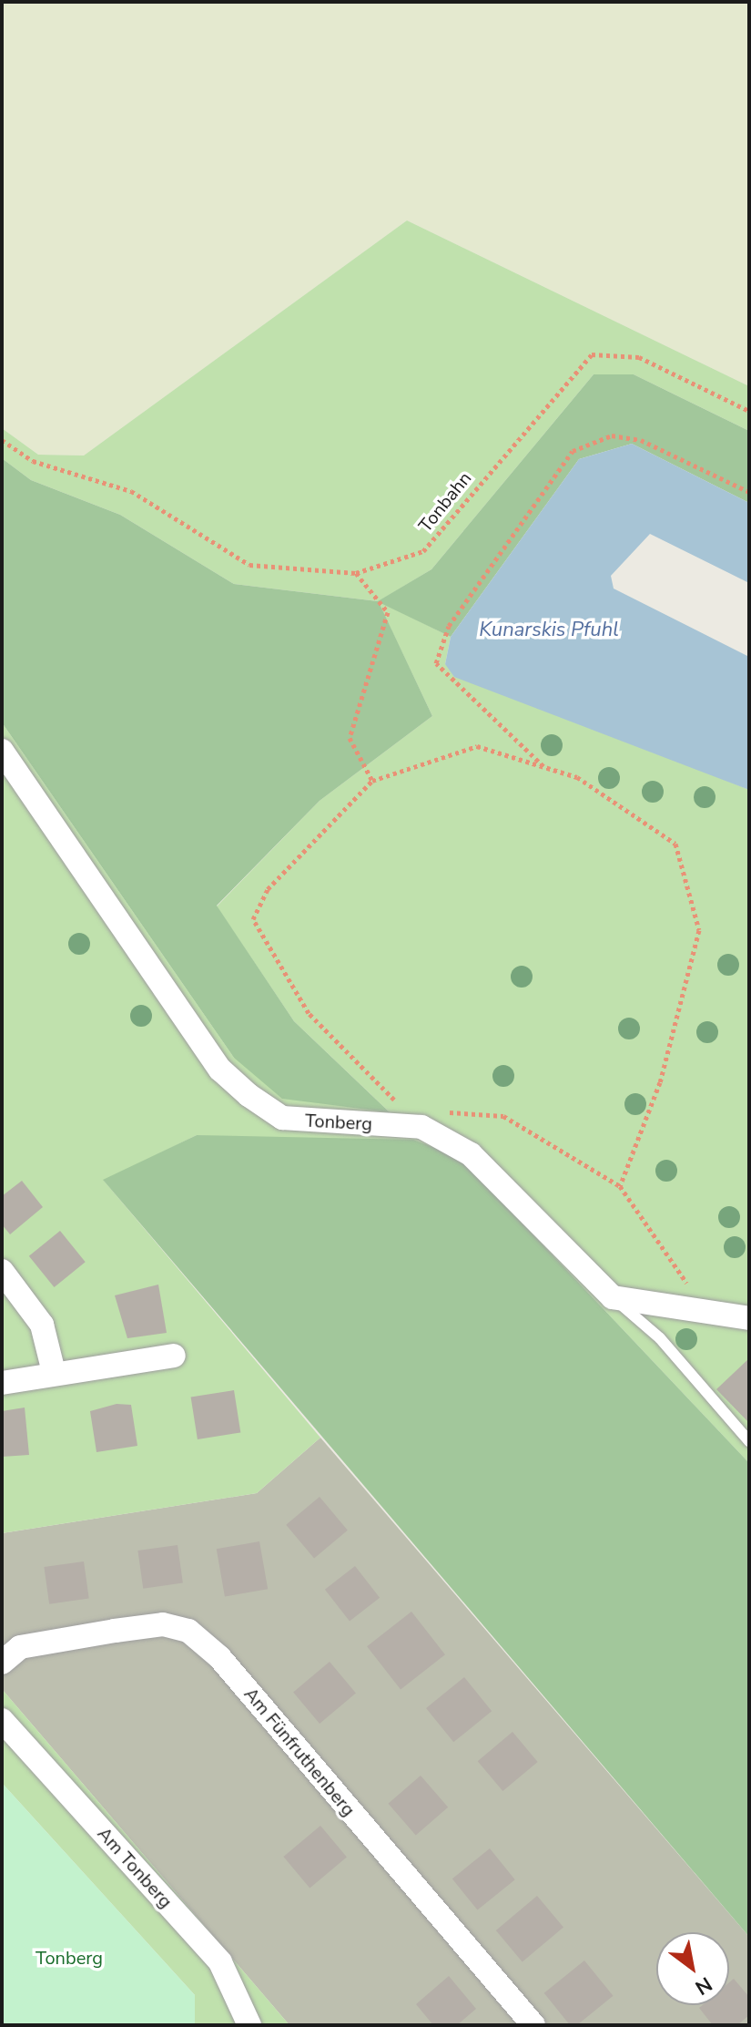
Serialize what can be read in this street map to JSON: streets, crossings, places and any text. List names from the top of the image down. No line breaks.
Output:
{"streets":{"street":["Tonberg","Am Fünfruthenberg","Am Tonberg"],"path":["Tonbahn"]},"water":["Kunarskis Pfuhl"],"parks":["Tonberg"],"north":"bottom right"}
